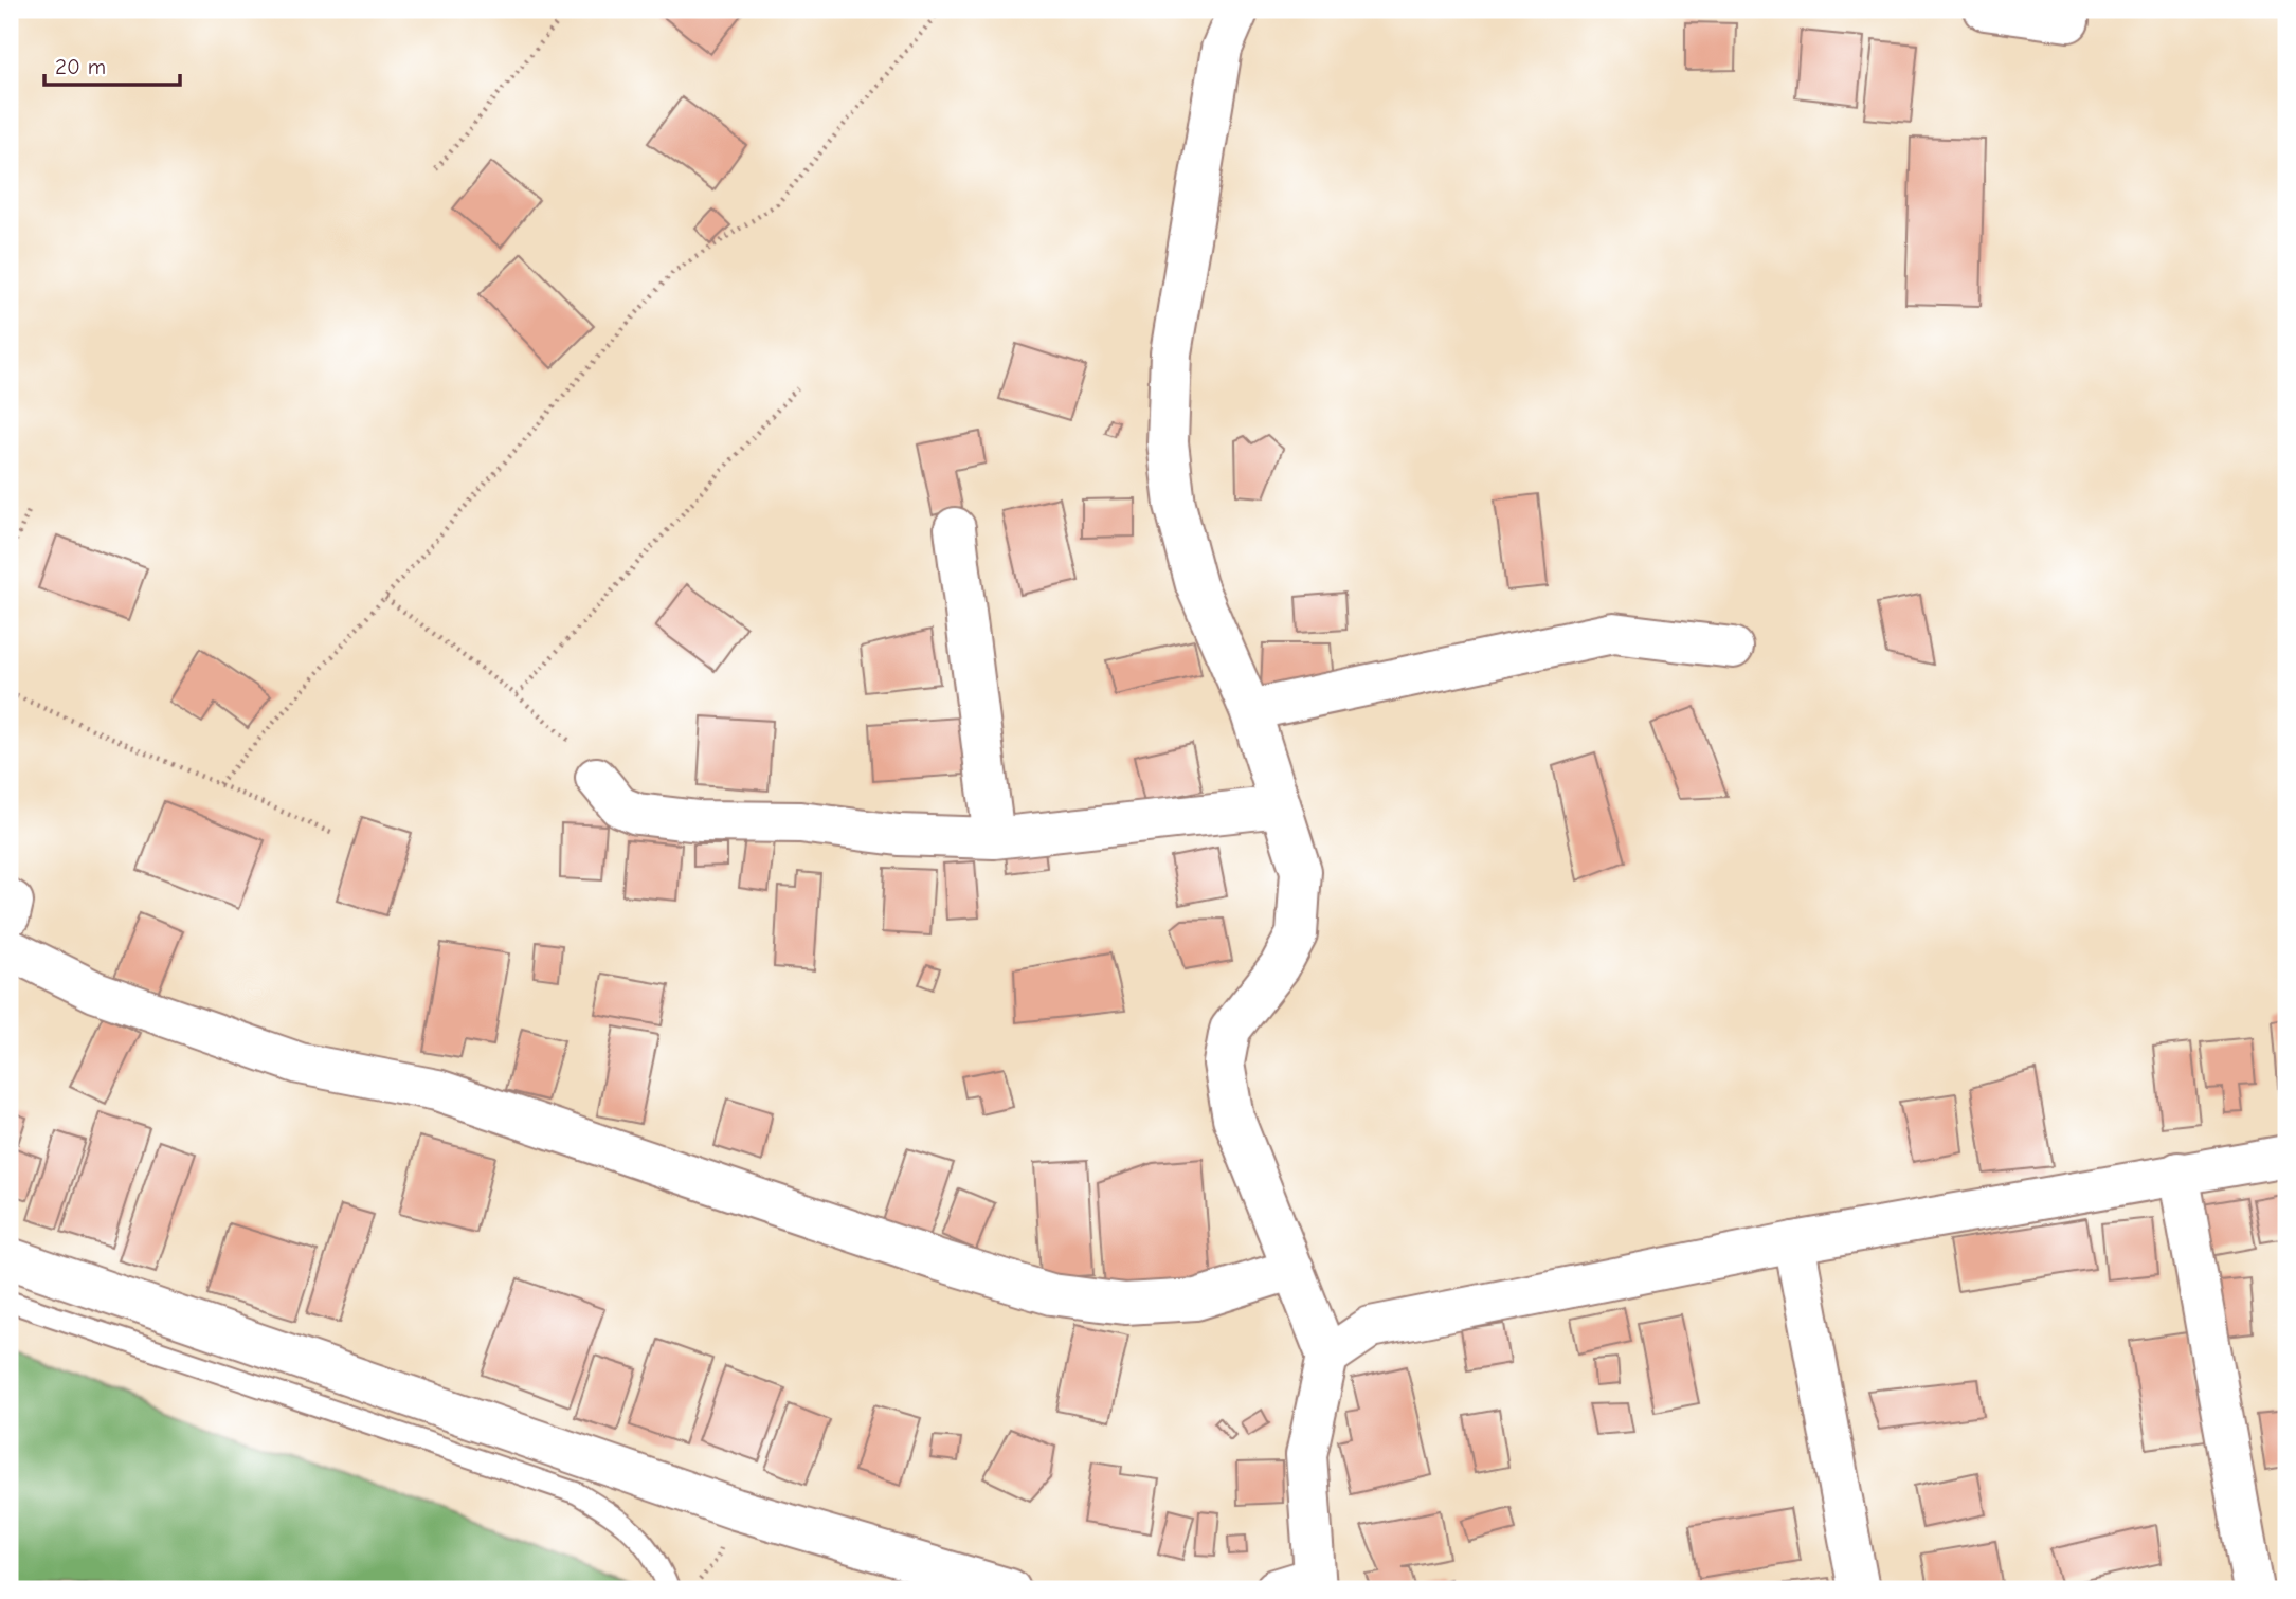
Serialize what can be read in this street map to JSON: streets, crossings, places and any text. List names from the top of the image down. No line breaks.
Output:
{"scale_bar":"20 m"}
